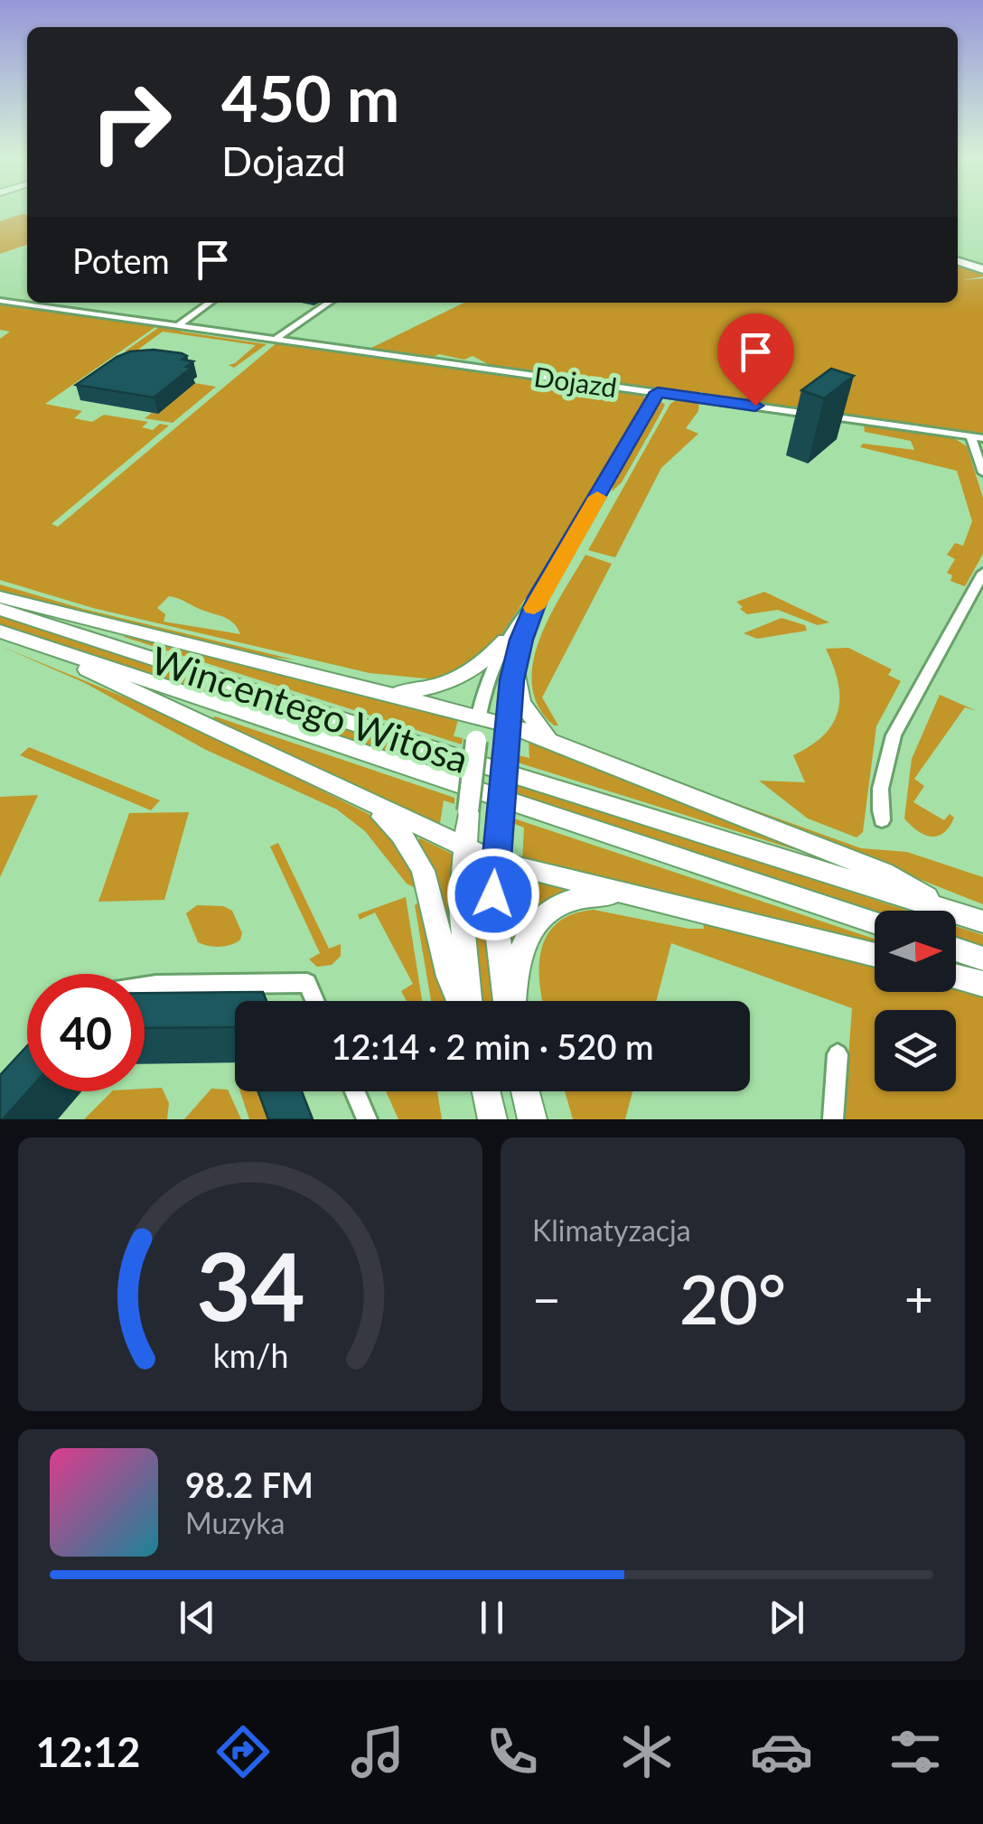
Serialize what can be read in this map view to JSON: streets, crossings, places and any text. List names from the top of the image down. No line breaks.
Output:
{"streets":{"main road":["Wincentego Witosa"],"street":["Dojazd"]},"north":"right","page":{"turn":["450 m","Dojazd"],"then":"Potem","limit":"40","trip":"12:14 · 2 min · 520 m","tile":"Klimatyzacja","heat":["−","20°","+"],"song":["98.2 FM","Muzyka"],"tabs":"12:12","gauge":["34","km/h"]}}
